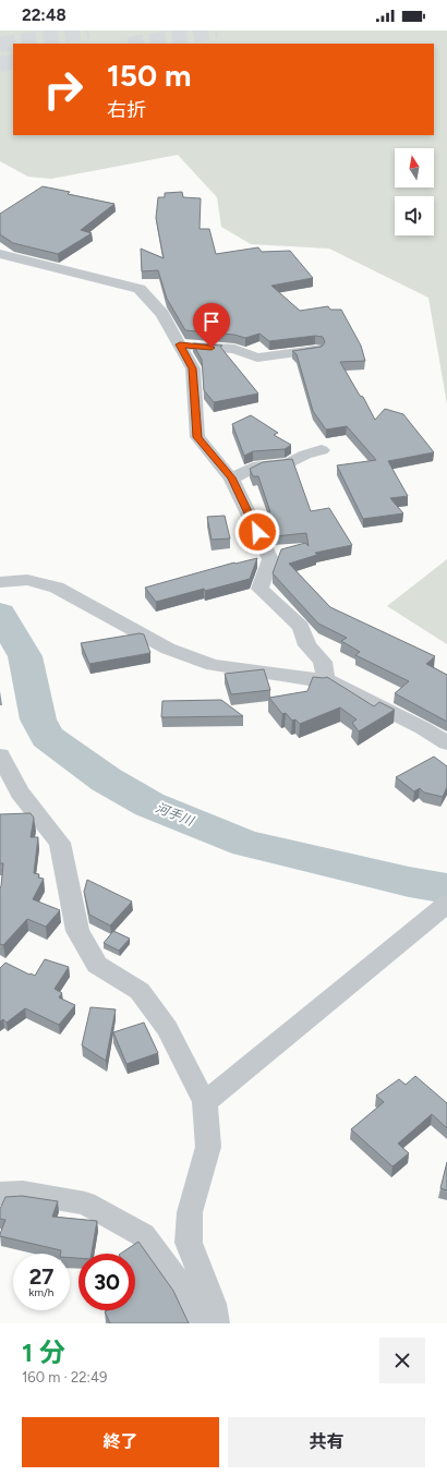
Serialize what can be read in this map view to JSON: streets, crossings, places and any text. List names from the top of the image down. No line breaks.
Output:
{"water":["河手川"],"north":"top","page":{"status":"22:48","turn":["150 m","右折"],"speed":"27 km/h","limit":"30","heading":["1 分","160 m · 22:49"],"buttons":["終了","共有"]}}
